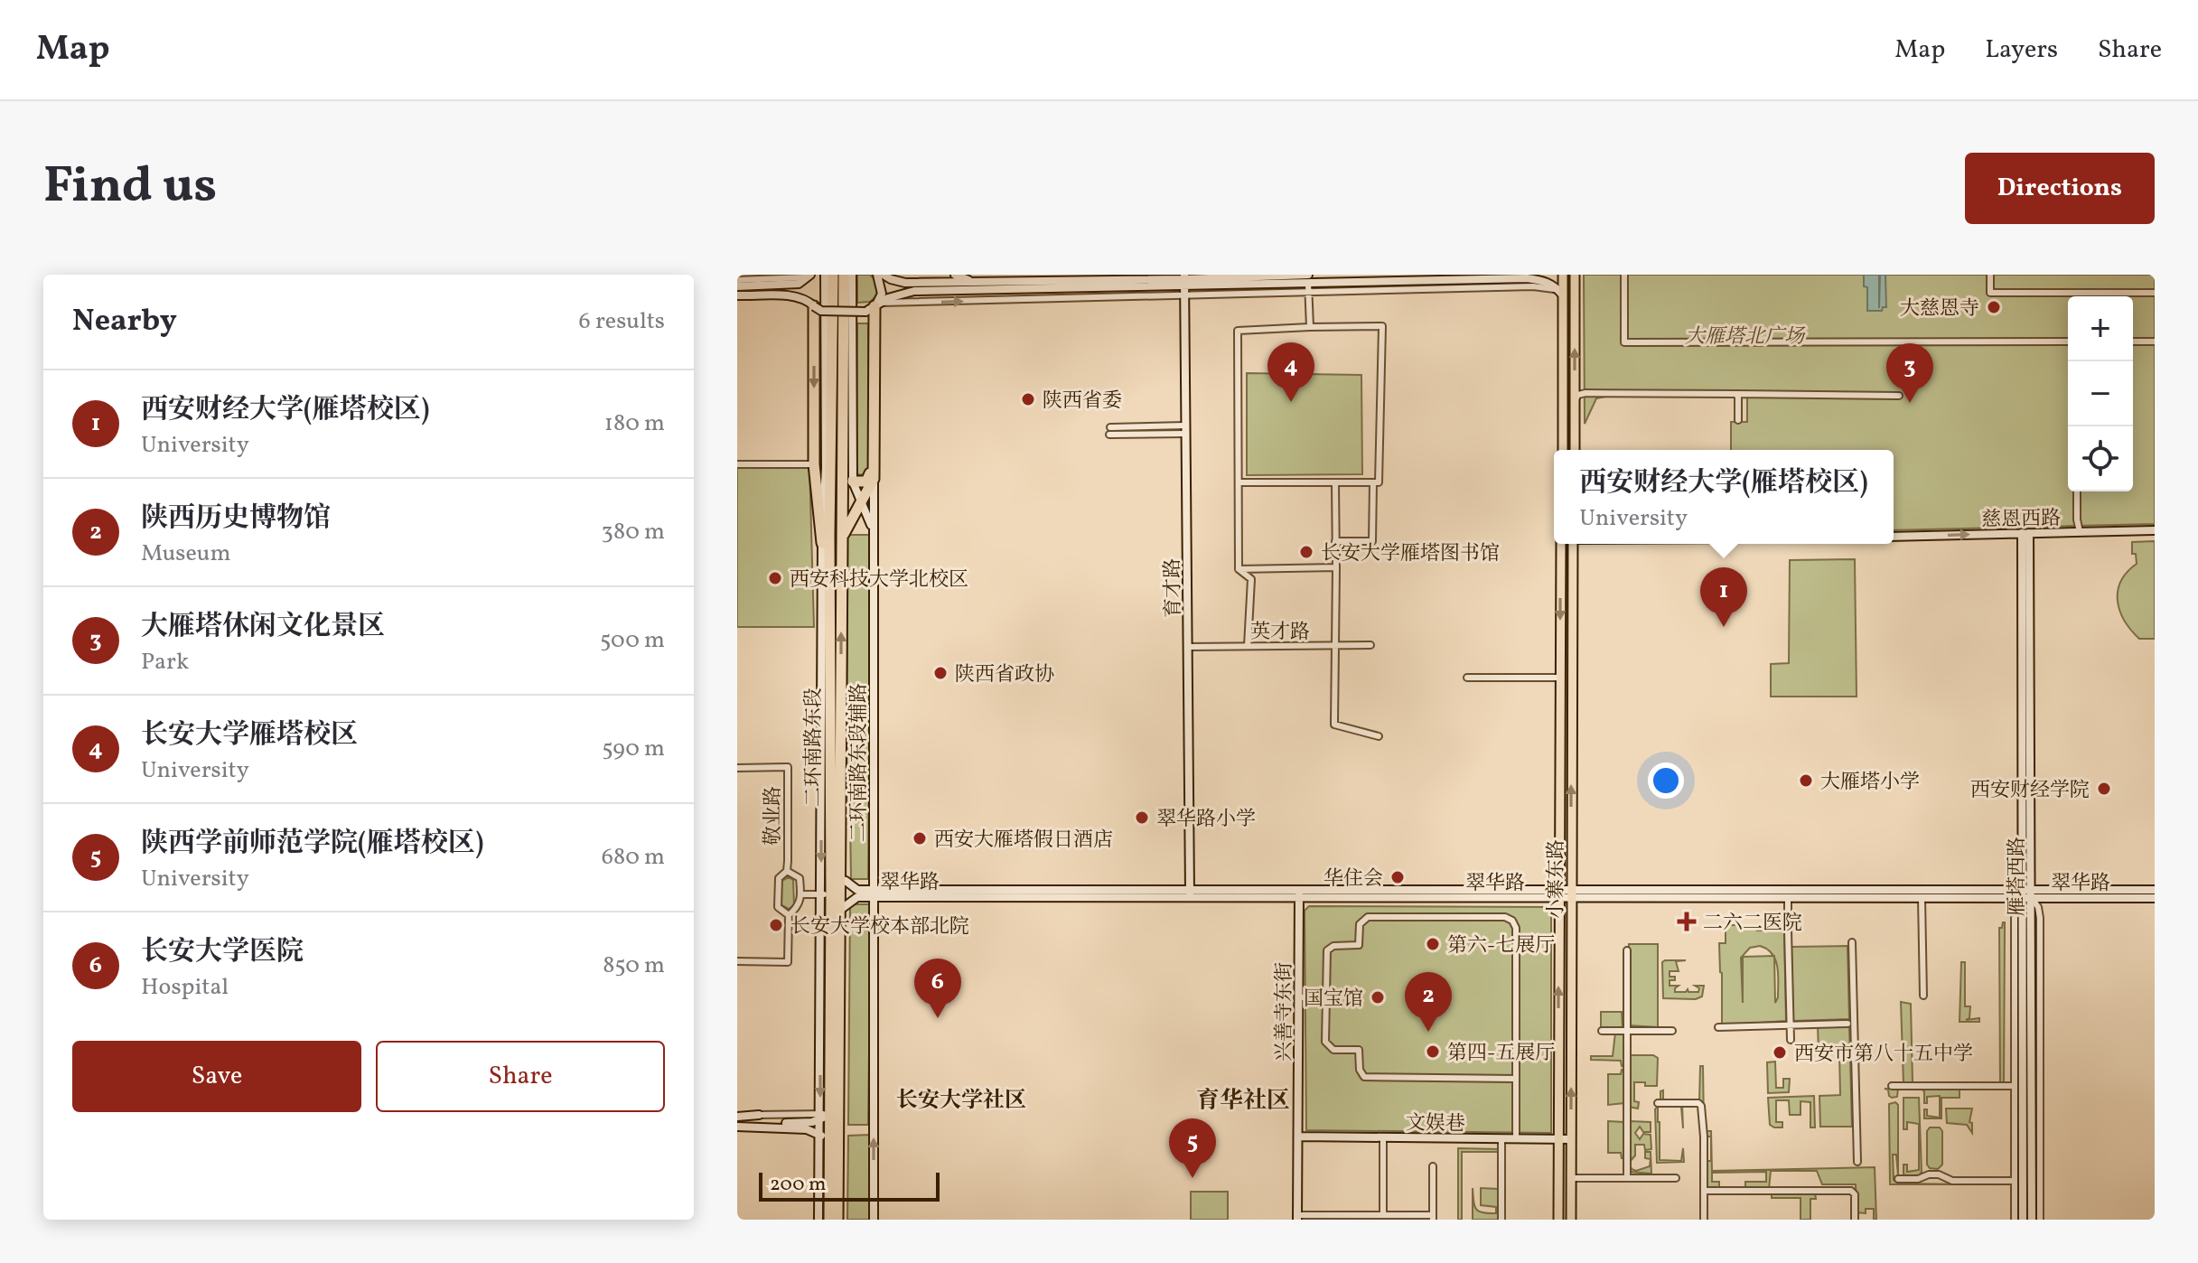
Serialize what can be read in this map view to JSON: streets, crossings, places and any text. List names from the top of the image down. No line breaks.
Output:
{"streets":{"highway":["二环南路东段"],"main road":["慈恩西路","育才路","二环南路东段辅路","雁塔西路","小寨东路","翠华路","兴善寺东街","文娱巷"],"street":["英才路","敬业路"]},"crossings":[["慈恩西路","雁塔西路"],["育才路","英才路"],["育才路","翠华路"],["二环南路东段","翠华路"],["二环南路东段辅路","翠华路"],["雁塔西路","翠华路"],["小寨东路","翠华路"],["小寨东路","文娱巷"],["翠华路","兴善寺东街"],["兴善寺东街","文娱巷"]],"one_way":["慈恩西路"],"districts":["长安大学社区","育华社区"],"parks":["大雁塔北广场"],"places":{"other":["大慈恩寺","陕西省委","长安大学雁塔图书馆","西安科技大学北校区","陕西省政协","大雁塔小学","西安财经学院","翠华路小学","西安大雁塔假日酒店","华住会","长安大学校本部北院","第六-七展厅","国宝馆","第四-五展厅","西安市第八十五中学"],"health":["二六二医院"]},"scale_bar":"200 m","page":{"header":"Map","nav":["Map","Layers","Share"],"title":"Find us","buttons":["Directions",["Save","Share"]],"heading":["Nearby","6 results"],"map_buttons":["+","−"],"pins":["4","3","1","6","2","5"],"list":[{"mark":"1","name":"西安财经大学(雁塔校区)","note":"University","value":"180 m"},{"mark":"2","name":"陕西历史博物馆","note":"Museum","value":"380 m"},{"mark":"3","name":"大雁塔休闲文化景区","note":"Park","value":"500 m"},{"mark":"4","name":"长安大学雁塔校区","note":"University","value":"590 m"},{"mark":"5","name":"陕西学前师范学院(雁塔校区)","note":"University","value":"680 m"},{"mark":"6","name":"长安大学医院","note":"Hospital","value":"850 m"}],"popup":["西安财经大学(雁塔校区)","University"],"scale":"200 m"}}
